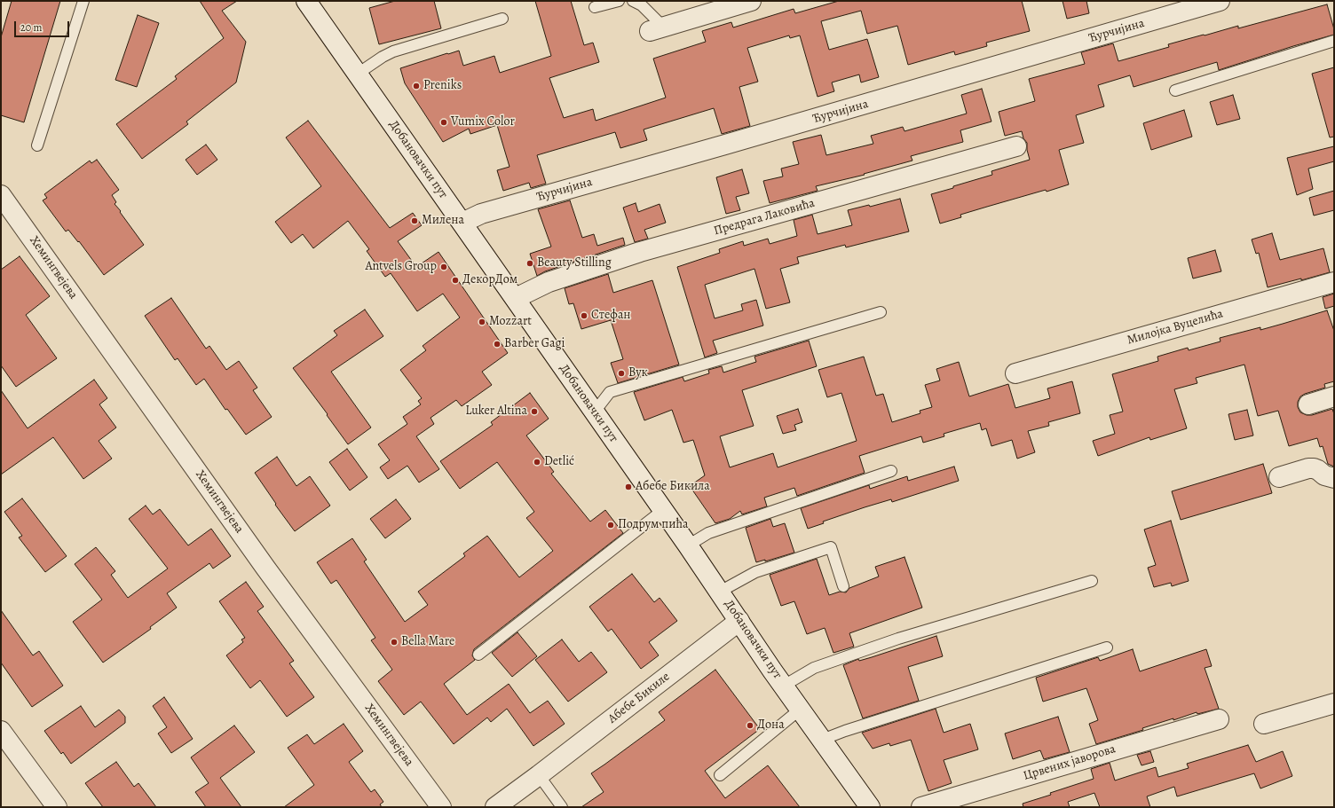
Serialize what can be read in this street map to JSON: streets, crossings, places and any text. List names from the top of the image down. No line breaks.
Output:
{"streets":{"street":["Ћурчијина","Добановачки пут","Предрага Лаковића","Хемингвејева","Милојка Вуцелића","Абебе Бикиле","Црвених јаворова"]},"crossings":[["Ћурчијина","Добановачки пут"],["Добановачки пут","Предрага Лаковића"],["Добановачки пут","Абебе Бикиле"]],"places":["Preniks","Vumix Color","Милена","Beauty Stilling","Antvels Group","ДекорДом","Стефан","Mozzart","Barber Gagi","Вук","Luker Altina","Detlić","Абебе Бикила","Подрум пића","Bella Mare","Дона"],"scale_bar":"20 m"}
